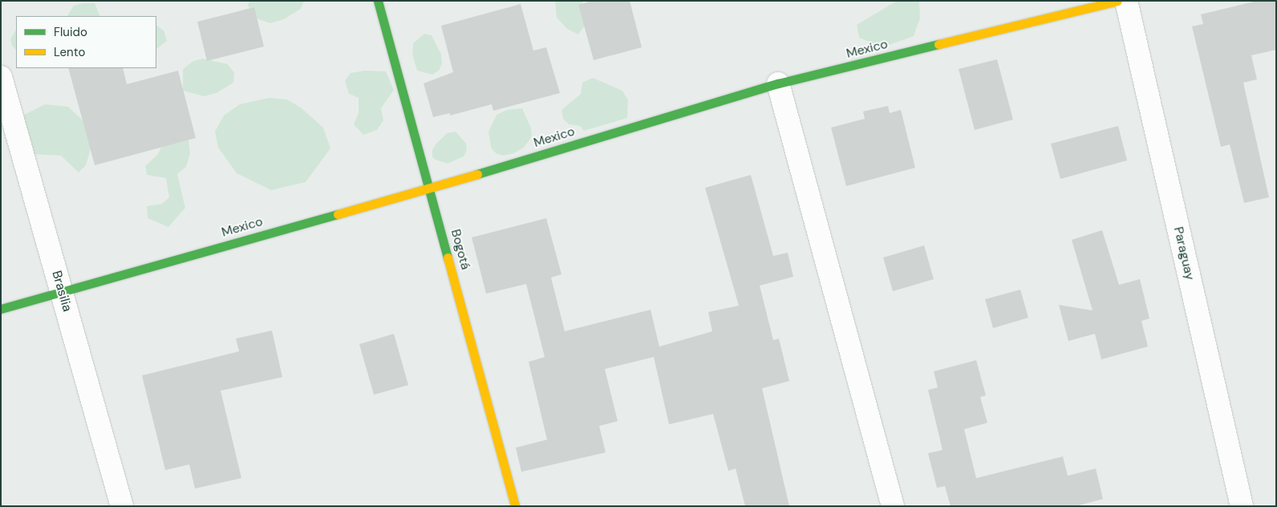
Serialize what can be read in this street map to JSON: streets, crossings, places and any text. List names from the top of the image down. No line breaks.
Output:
{"streets":{"street":["Mexico","Bogotá","Paraguay","Brasilia"]},"crossings":[["Mexico","Bogotá"],["Mexico","Brasilia"]],"legend":["Fluido","Lento"]}
